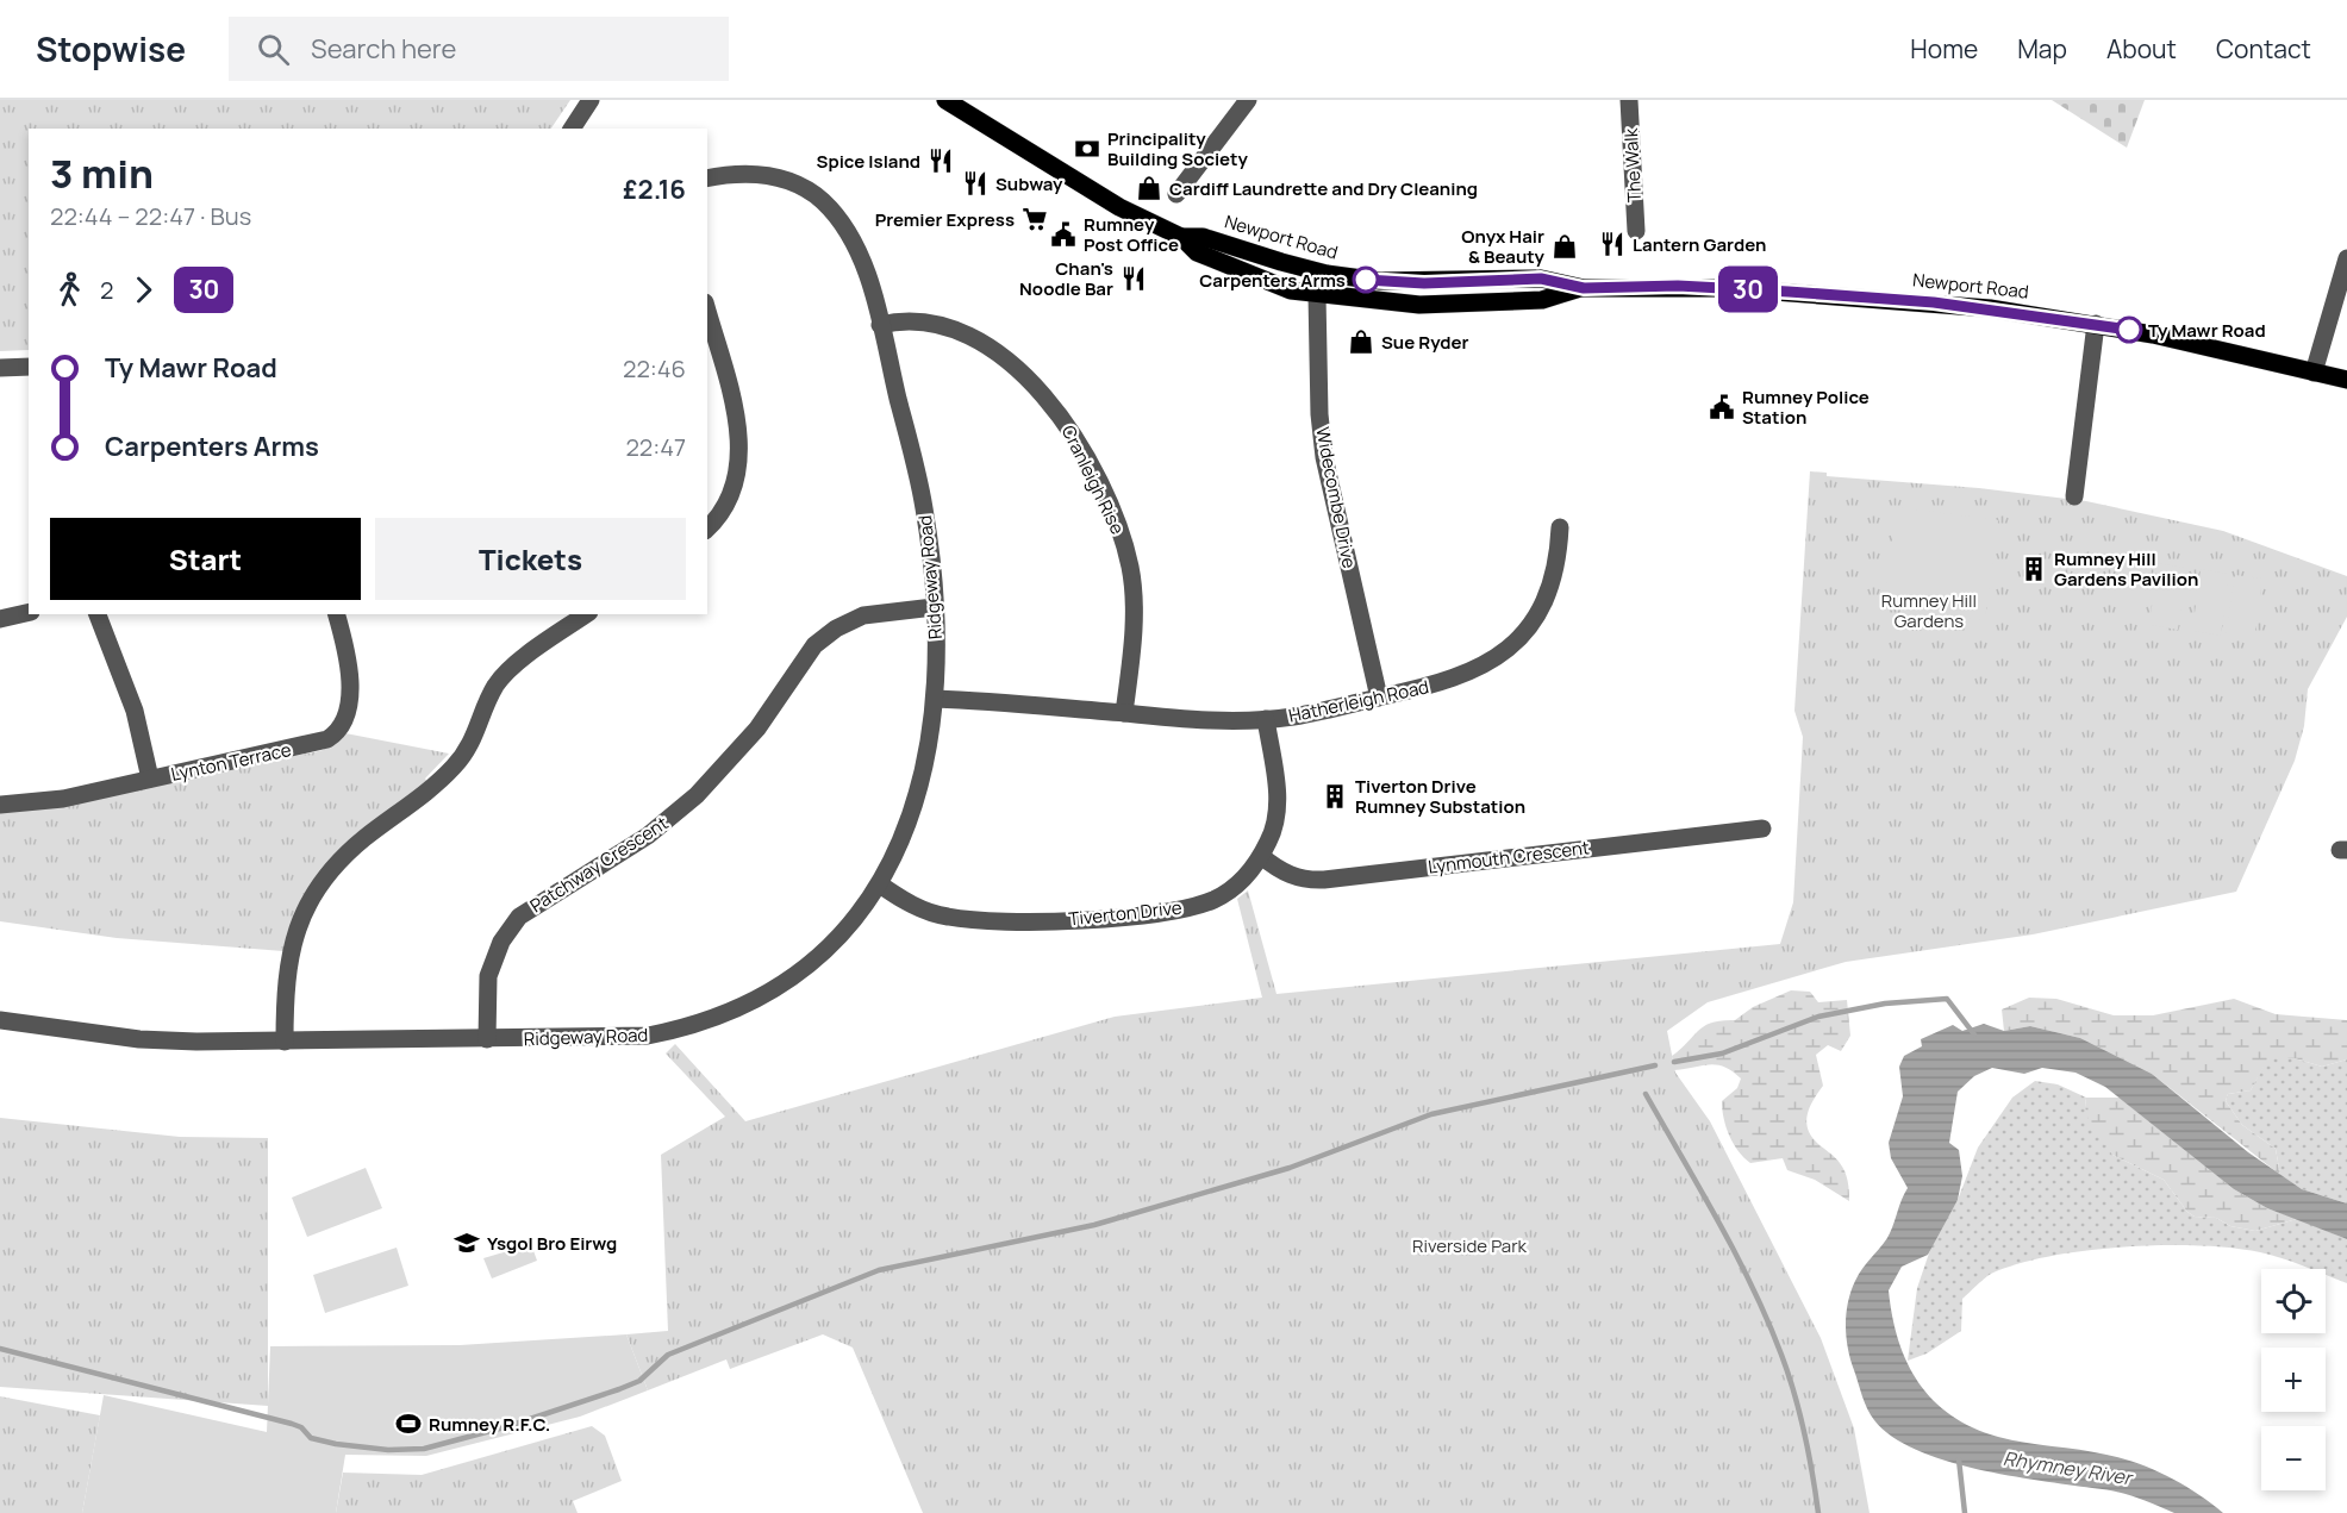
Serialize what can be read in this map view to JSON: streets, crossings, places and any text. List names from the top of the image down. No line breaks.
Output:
{"streets":{"main road":["Newport Road"],"street":["The Walk","Cranleigh Rise","Widecombe Drive","Ridgeway Road","Hatherleigh Road","Lynton Terrace","Lynmouth Crescent","Patchway Crescent","Tiverton Drive"]},"crossings":[["Newport Road","Widecombe Drive"],["Cranleigh Rise","Ridgeway Road"],["Cranleigh Rise","Hatherleigh Road"],["Widecombe Drive","Hatherleigh Road"],["Ridgeway Road","Hatherleigh Road"],["Ridgeway Road","Patchway Crescent"],["Ridgeway Road","Tiverton Drive"],["Hatherleigh Road","Tiverton Drive"],["Lynmouth Crescent","Tiverton Drive"]],"water":["Rhymney River"],"parks":["Rumney Hill Gardens","Riverside Park"],"places":{"bank":["Principality Building Society"],"restaurant":["Spice Island","Subway","Lantern Garden","Chan's Noodle Bar"],"shop":["Cardiff Laundrette and Dry Cleaning","Onyx Hair & Beauty","Sue Ryder"],"supermarket":["Premier Express"],"public building":["Rumney Post Office","Rumney Police Station"],"other":["Carpenters Arms","Ty Mawr Road"],"building":["Rumney Hill Gardens Pavilion","Tiverton Drive Rumney Substation"],"school or university":["Ysgol Bro Eirwg"],"sports":["Rumney R.F.C."]},"lines":["bus line 30"],"page":{"header":"Stopwise","search":"Search here","nav":["Home","Map","About","Contact"],"on_map":"30","heading":["3 min","22:44 – 22:47 · Bus","£2.16"],"legs":["2","30"],"list":[{"name":"Ty Mawr Road","value":"22:46"},{"name":"Carpenters Arms","value":"22:47"}],"buttons":["Start","Tickets"],"map_buttons":["+","−"]}}
